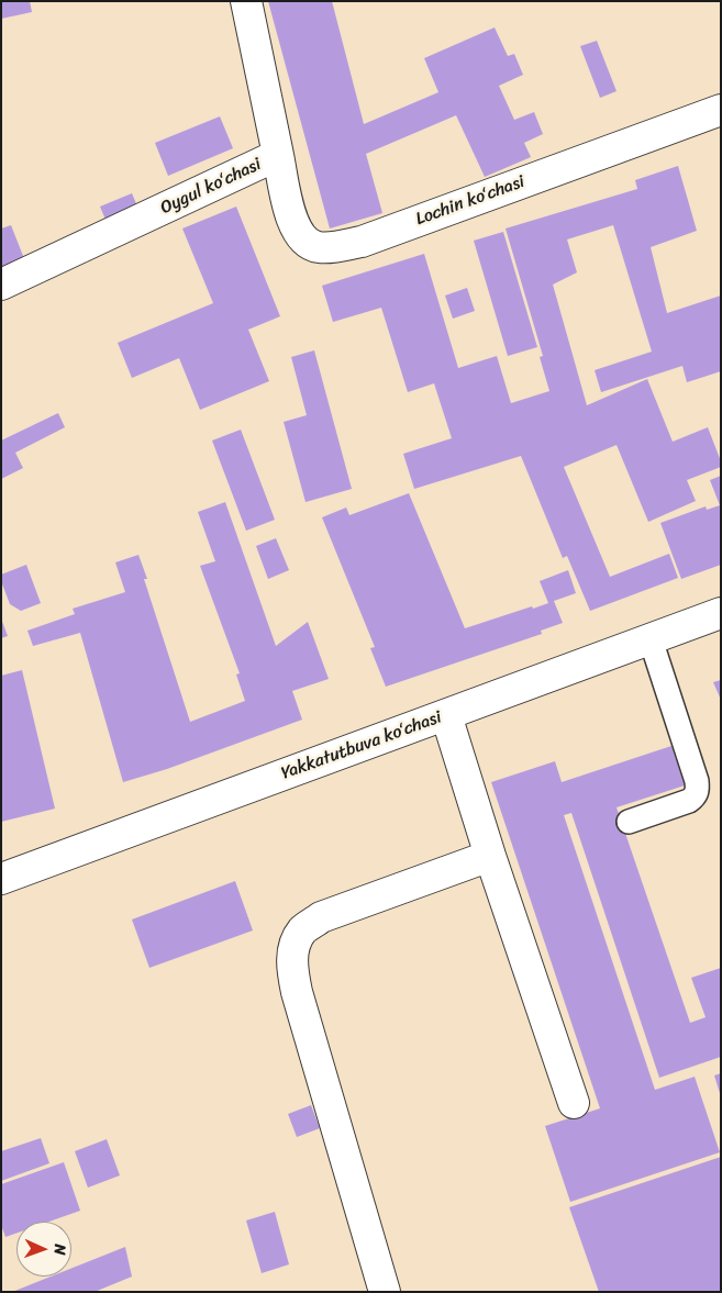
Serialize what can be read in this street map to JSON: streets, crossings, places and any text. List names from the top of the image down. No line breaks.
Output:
{"streets":{"street":["Oygul koʻchasi","Lochin koʻchasi","Yakkatutbuva koʻchasi"]},"crossings":[["Oygul koʻchasi","Lochin koʻchasi"]],"north":"right"}
